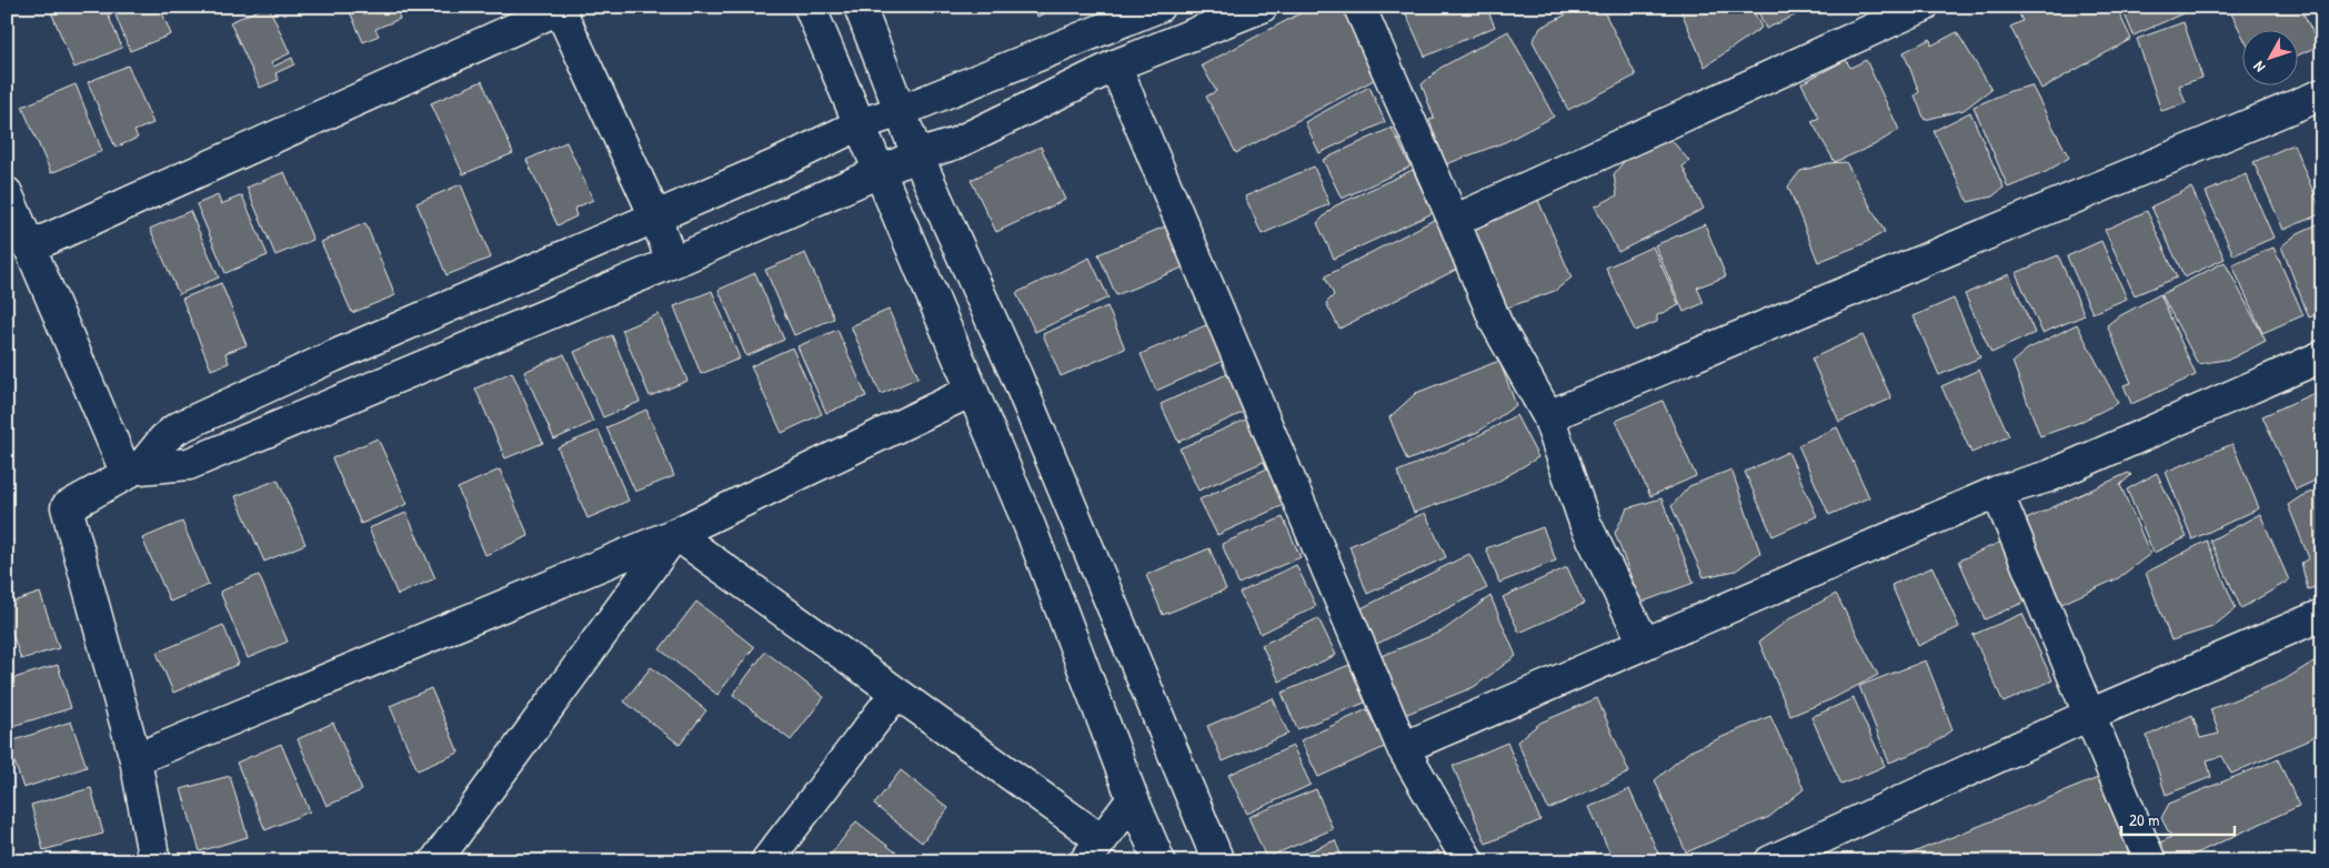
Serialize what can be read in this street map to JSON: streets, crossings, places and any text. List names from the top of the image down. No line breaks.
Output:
{"scale_bar":"20 m","north":"bottom left"}
